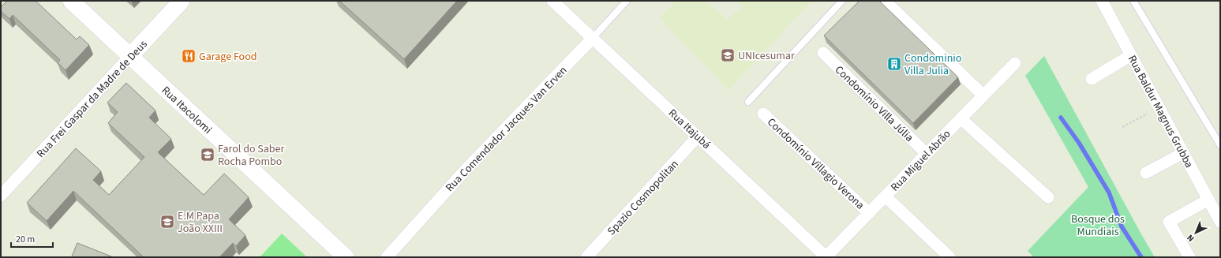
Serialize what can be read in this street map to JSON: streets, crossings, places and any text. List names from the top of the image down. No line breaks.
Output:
{"streets":{"main road":["Rua Frei Gaspar da Madre de Deus","Rua Itacolomi"],"street":["Condomínio Villa Júlia","Rua Baldur Magnus Grubba","Rua Comendador Jacques Van Erven","Rua Itajubá","Rua Miguel Abrão","Condomínio Villagio Verona","Spazio Cosmopolitan"]},"crossings":[["Rua Frei Gaspar da Madre de Deus","Rua Itacolomi"],["Condomínio Villa Júlia","Rua Miguel Abrão"],["Rua Comendador Jacques Van Erven","Rua Itajubá"],["Rua Itajubá","Rua Miguel Abrão"],["Rua Itajubá","Spazio Cosmopolitan"],["Rua Miguel Abrão","Condomínio Villagio Verona"]],"parks":["Bosque dos Mundiais"],"places":{"school or university":["UNIcesumar","Farol do Saber Rocha Pombo","E.M Papa João XXIII"],"restaurant":["Garage Food"],"building":["Condominio Villa Julia"]},"scale_bar":"20 m","north":"bottom left"}
